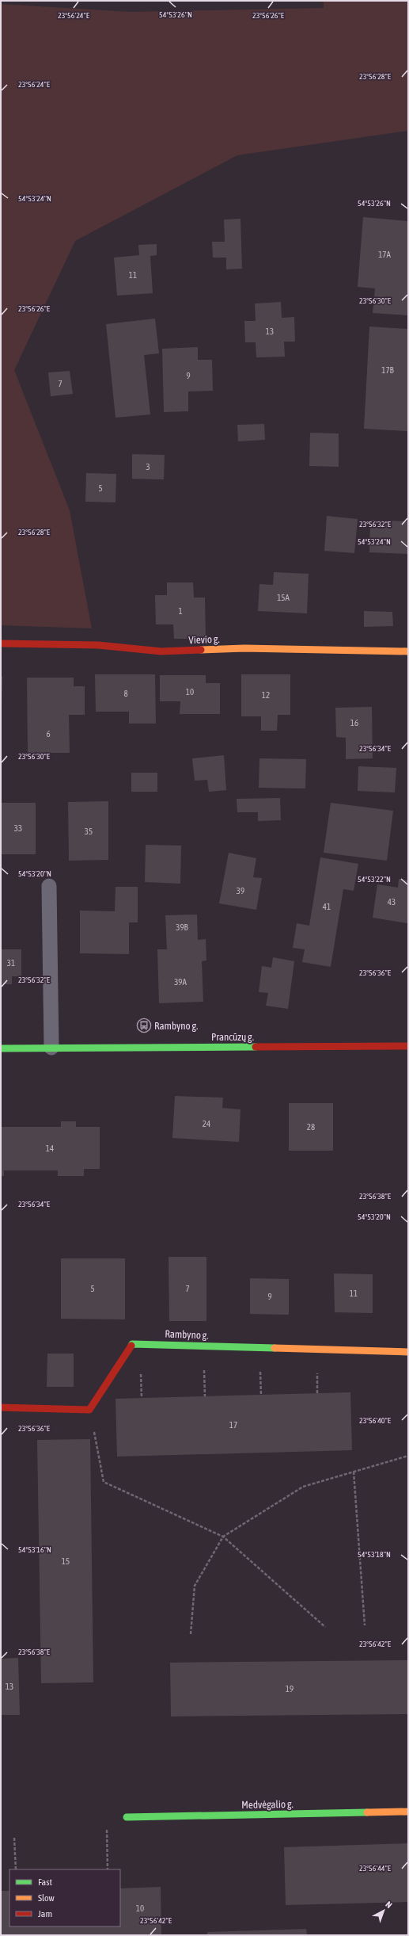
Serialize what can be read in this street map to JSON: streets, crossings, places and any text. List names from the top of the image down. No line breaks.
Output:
{"streets":{"street":["Vievio g.","Prancūzų g.","Rambyno g.","Medvėgalio g."]},"places":{"bus stop":["Rambyno g."]},"house_numbers":["17A","11","13","17B","9","7","3","5","15A","1","10","8","12","16","6","33","35","39","43","41","39B","31","39A","24","28","14","5","7","11","9","17","15","13","19","10"],"legend":["Fast","Slow","Jam"],"north":"top right","coordinates":["54°53'26\"N","23°56'24\"E","23°56'26\"E","23°56'28\"E","54°53'24\"N","23°56'30\"E","23°56'32\"E","23°56'34\"E","54°53'20\"N","54°53'22\"N","23°56'36\"E","23°56'38\"E","23°56'40\"E","54°53'16\"N","54°53'18\"N","23°56'42\"E","23°56'44\"E"]}
